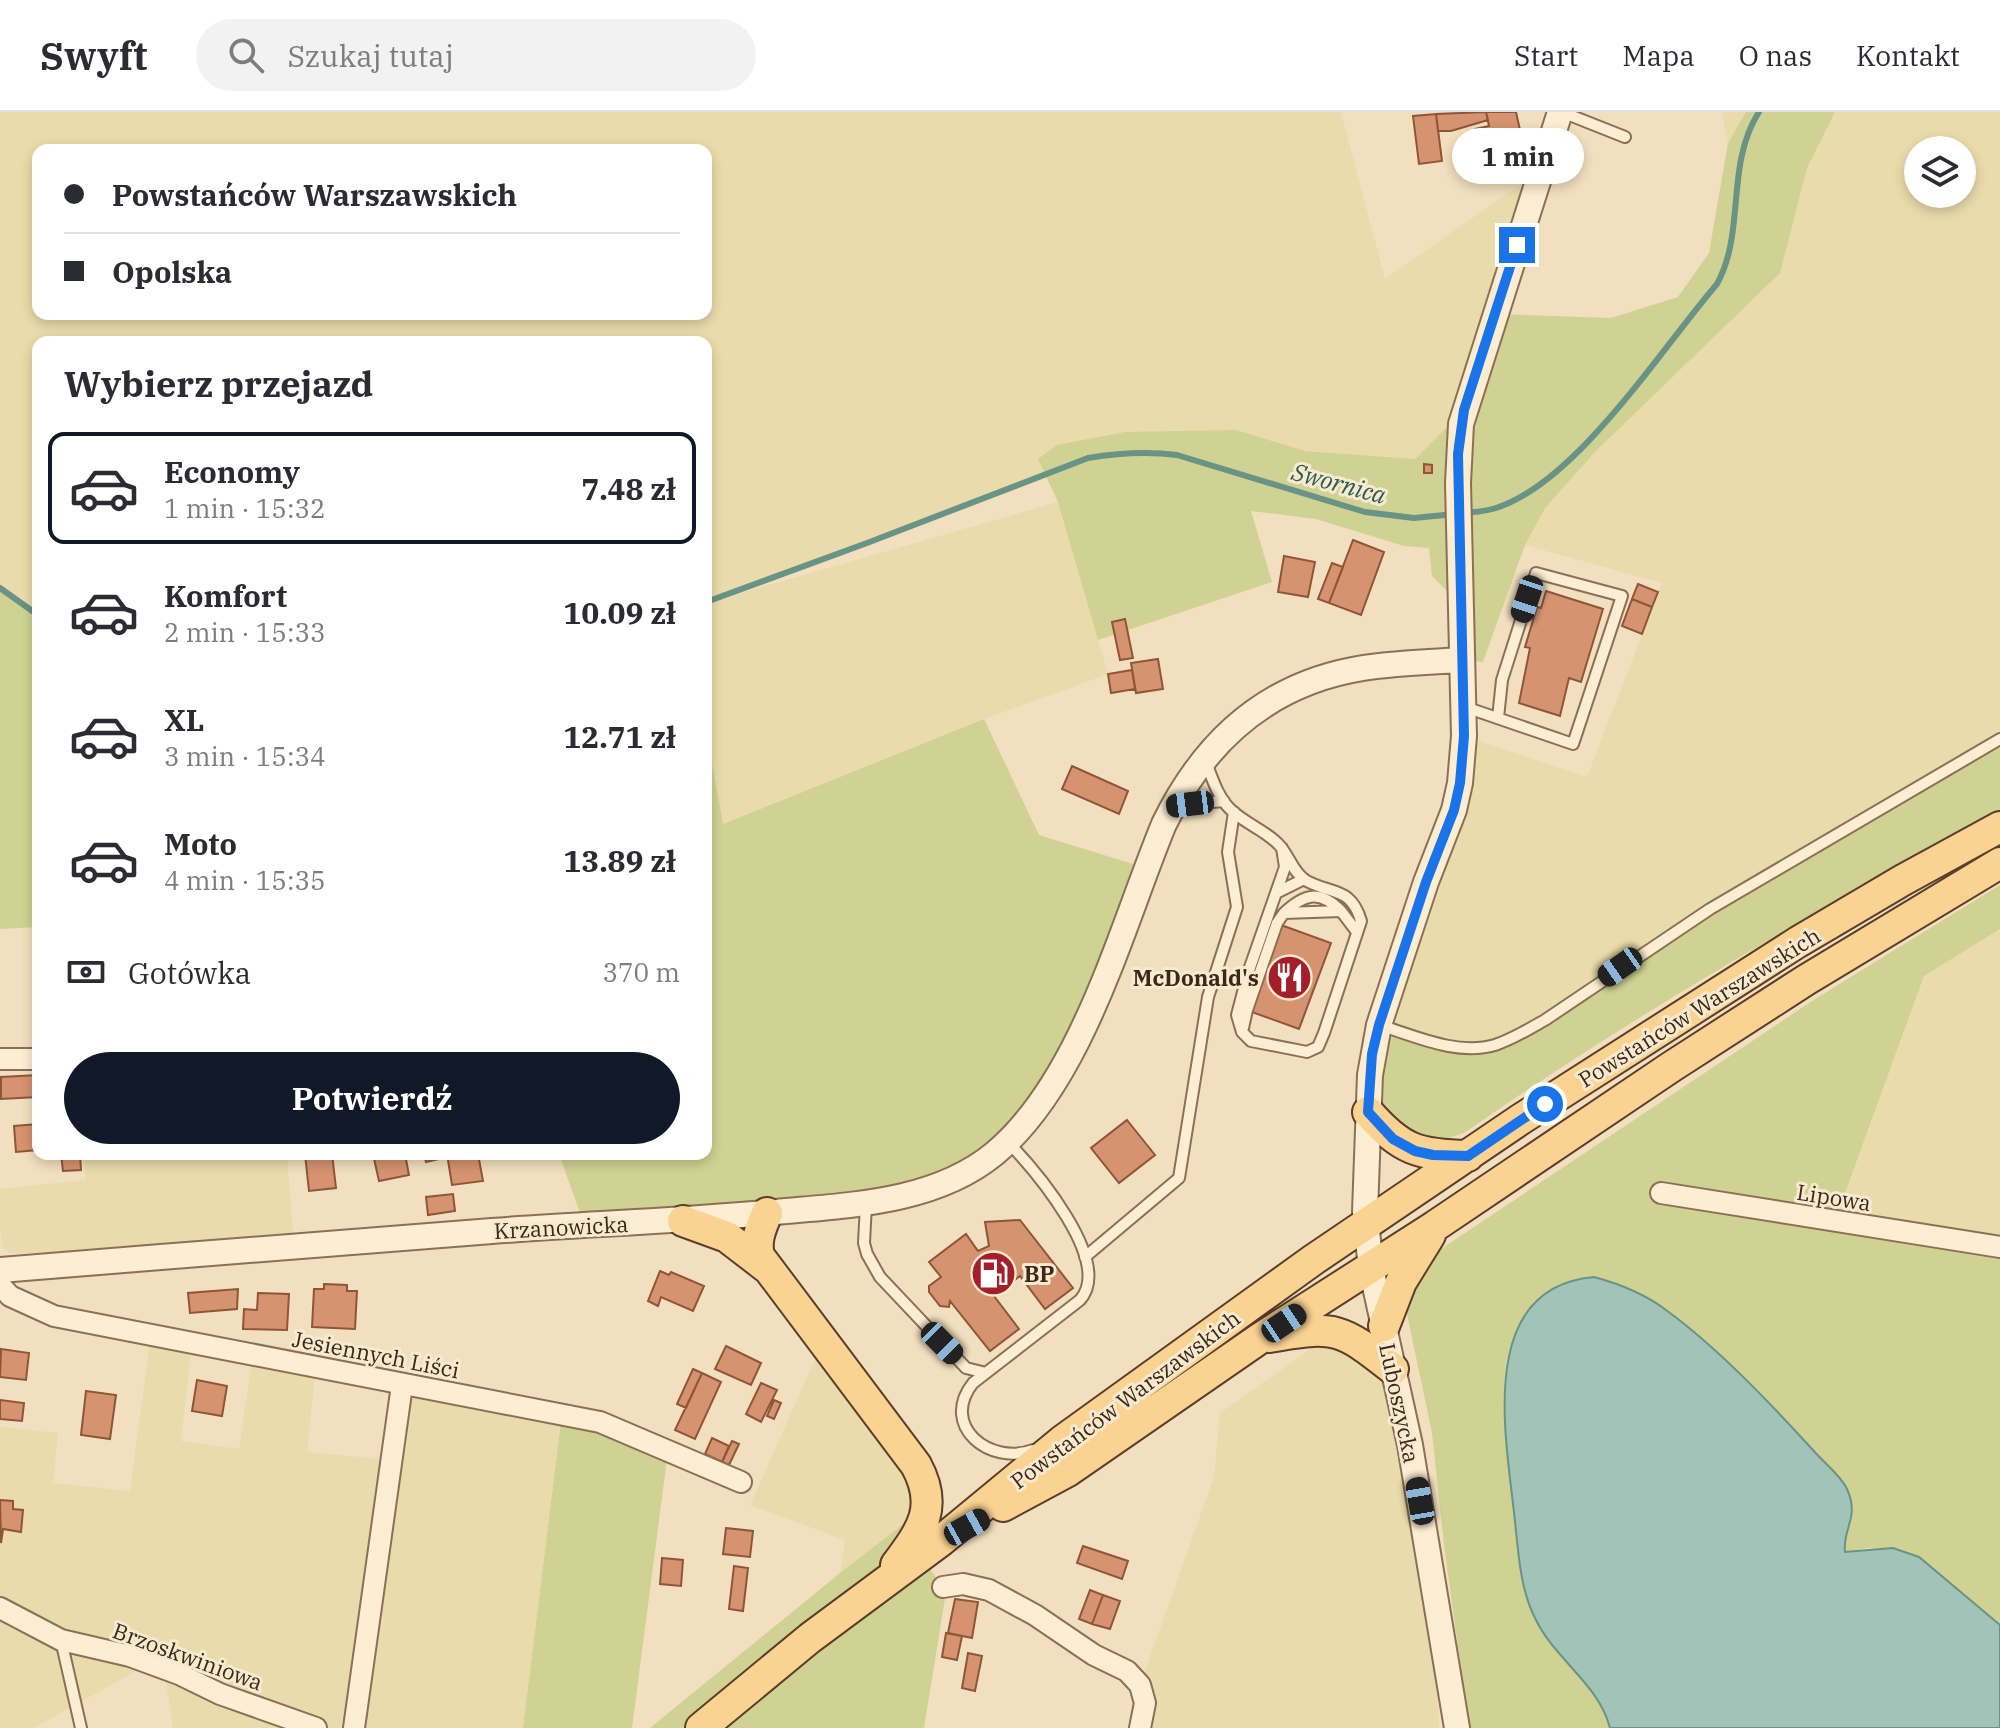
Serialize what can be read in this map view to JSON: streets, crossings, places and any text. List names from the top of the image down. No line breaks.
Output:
{"streets":{"main road":["Powstańców Warszawskich"],"street":["Lipowa","Krzanowicka","Jesiennych Liści","Luboszycka","Brzoskwiniowa"]},"crossings":[["Powstańców Warszawskich","Luboszycka"],["Krzanowicka","Luboszycka"]],"water":["Swornica"],"places":{"restaurant":["McDonald's"],"fuel station":["BP"]},"page":{"header":"Swyft","search":"Szukaj tutaj","nav":["Start","Mapa","O nas","Kontakt"],"bubble":"1 min","banner":["Powstańców Warszawskich","Opolska"],"heading":"Wybierz przejazd","list":[{"name":"Economy","note":"1 min · 15:32","value":"7.48 zł"},{"name":"Komfort","note":"2 min · 15:33","value":"10.09 zł"},{"name":"XL","note":"3 min · 15:34","value":"12.71 zł"},{"name":"Moto","note":"4 min · 15:35","value":"13.89 zł"}],"pay":["Gotówka","370 m"],"buttons":"Potwierdź"}}
